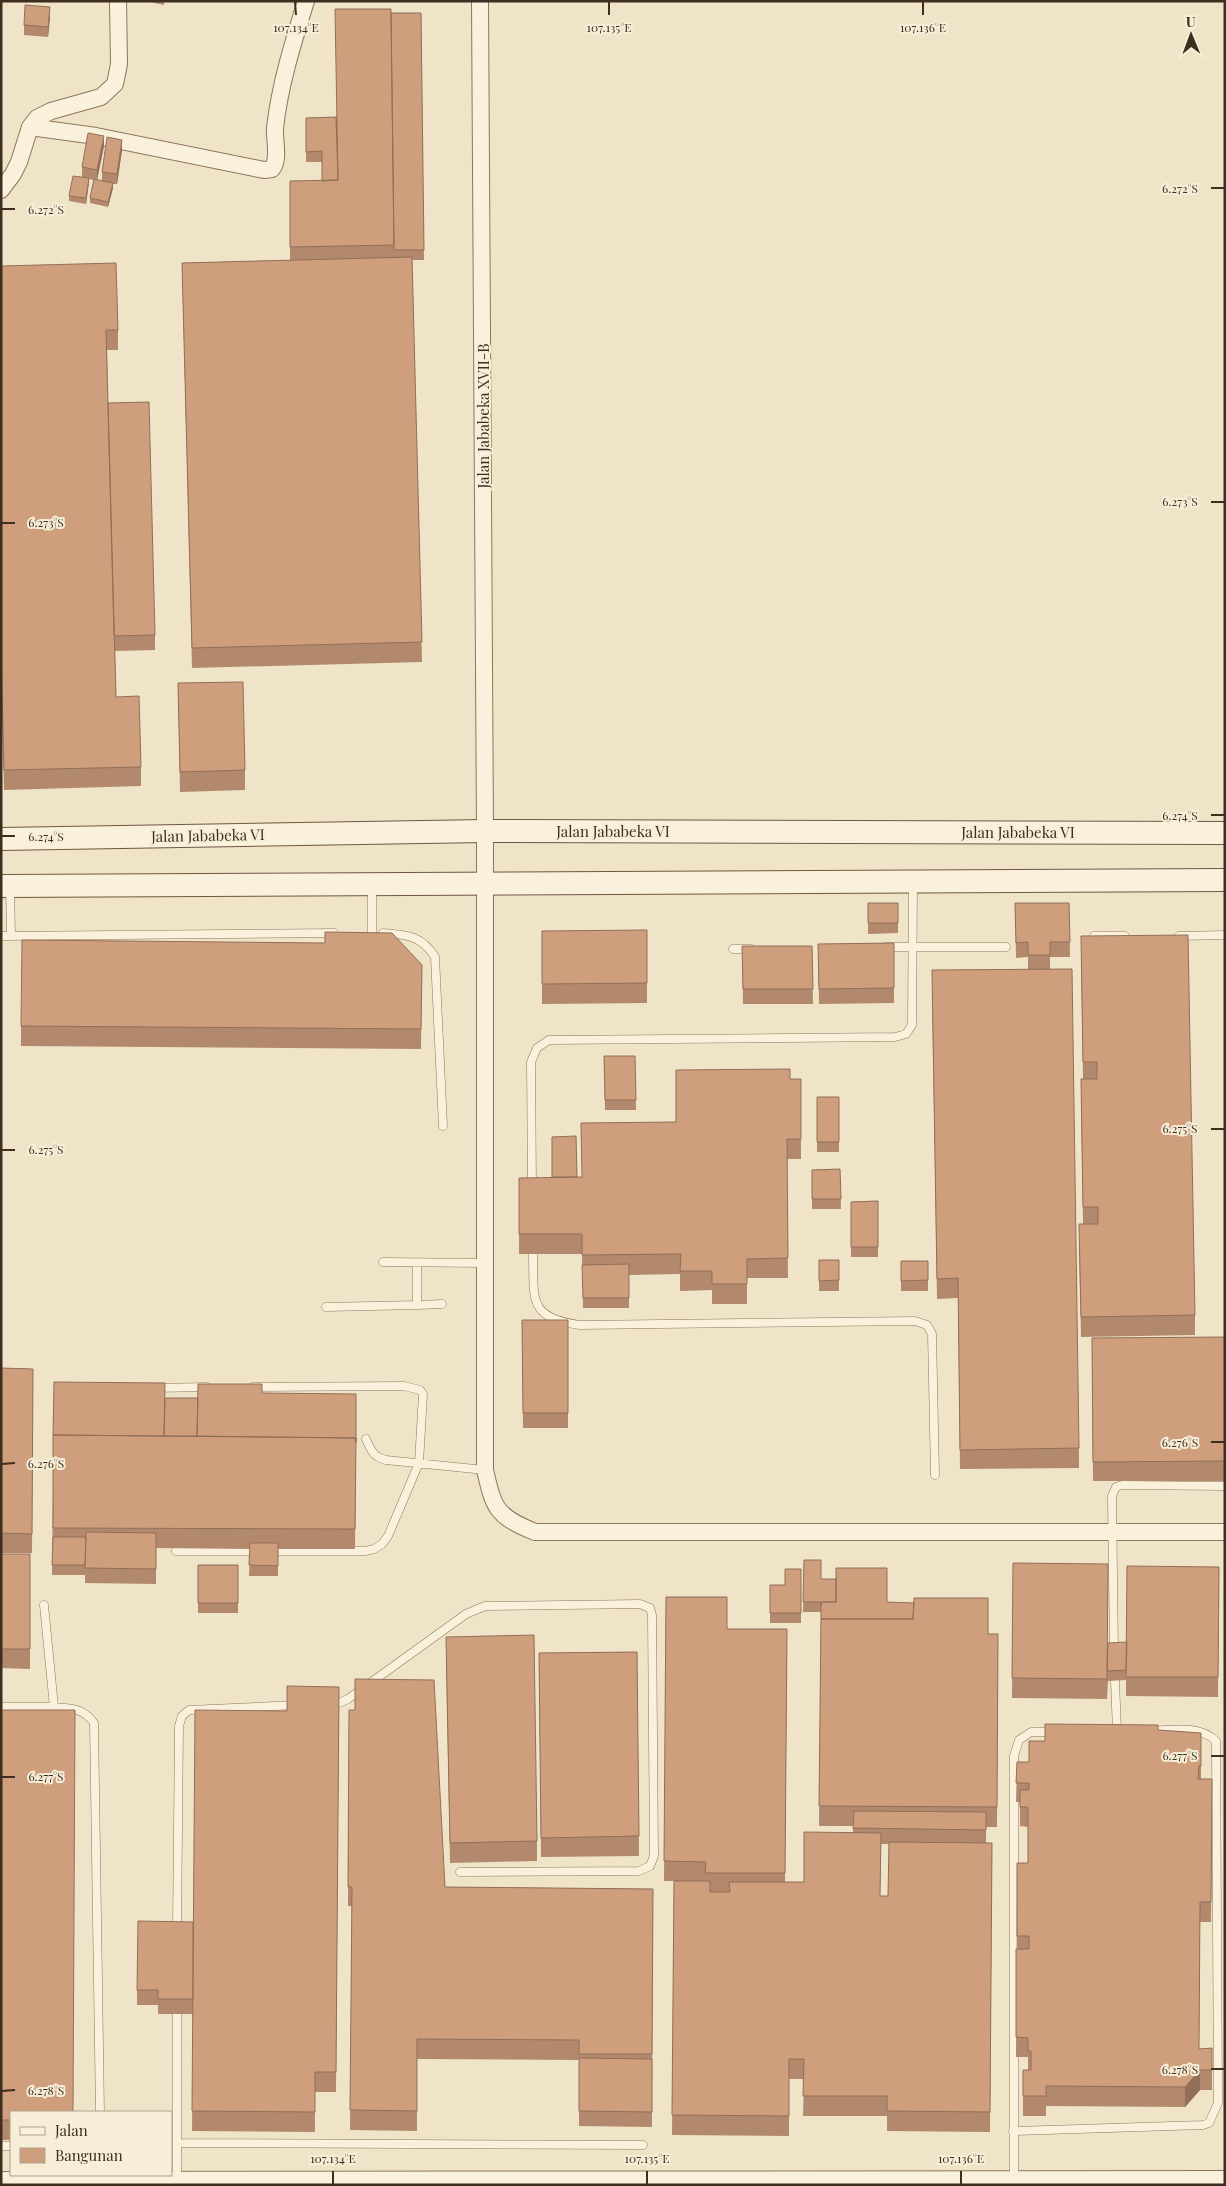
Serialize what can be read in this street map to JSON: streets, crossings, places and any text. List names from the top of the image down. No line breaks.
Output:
{"streets":{"street":["Jalan Jababeka XVII-B","Jalan Jababeka VI"]},"crossings":[["Jalan Jababeka XVII-B","Jalan Jababeka VI"]],"legend":["Jalan","Bangunan"],"north":"top","coordinates":["107.134°E","107.135°E","107.136°E","6.272°S","6.273°S","6.274°S","6.275°S","6.276°S","6.277°S","6.278°S"]}
